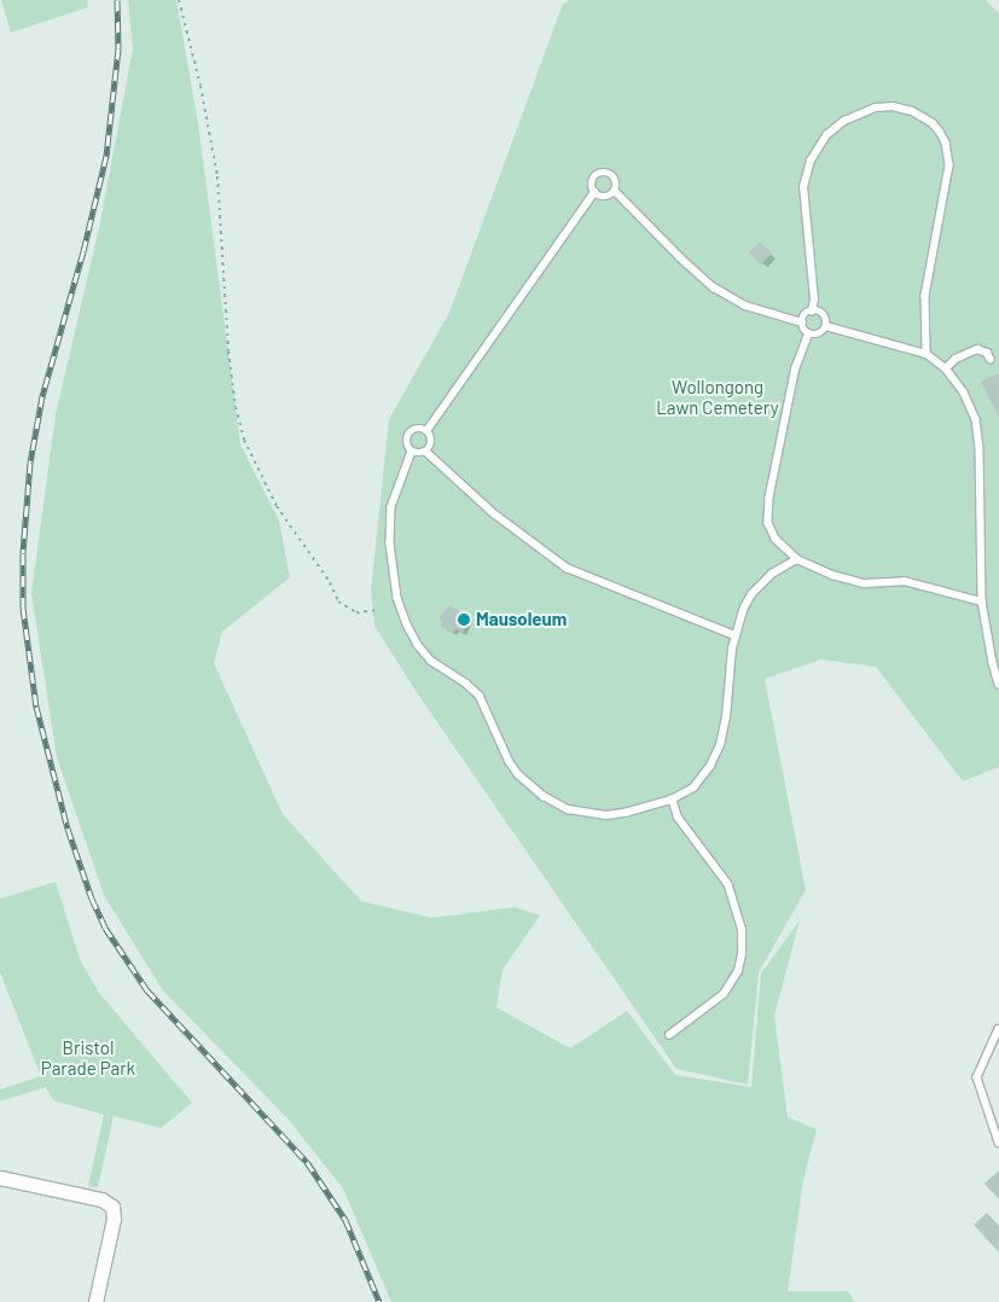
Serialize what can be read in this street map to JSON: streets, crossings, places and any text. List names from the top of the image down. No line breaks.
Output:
{"parks":["Wollongong Lawn Cemetery","Bristol Parade Park"],"places":["Mausoleum"]}
